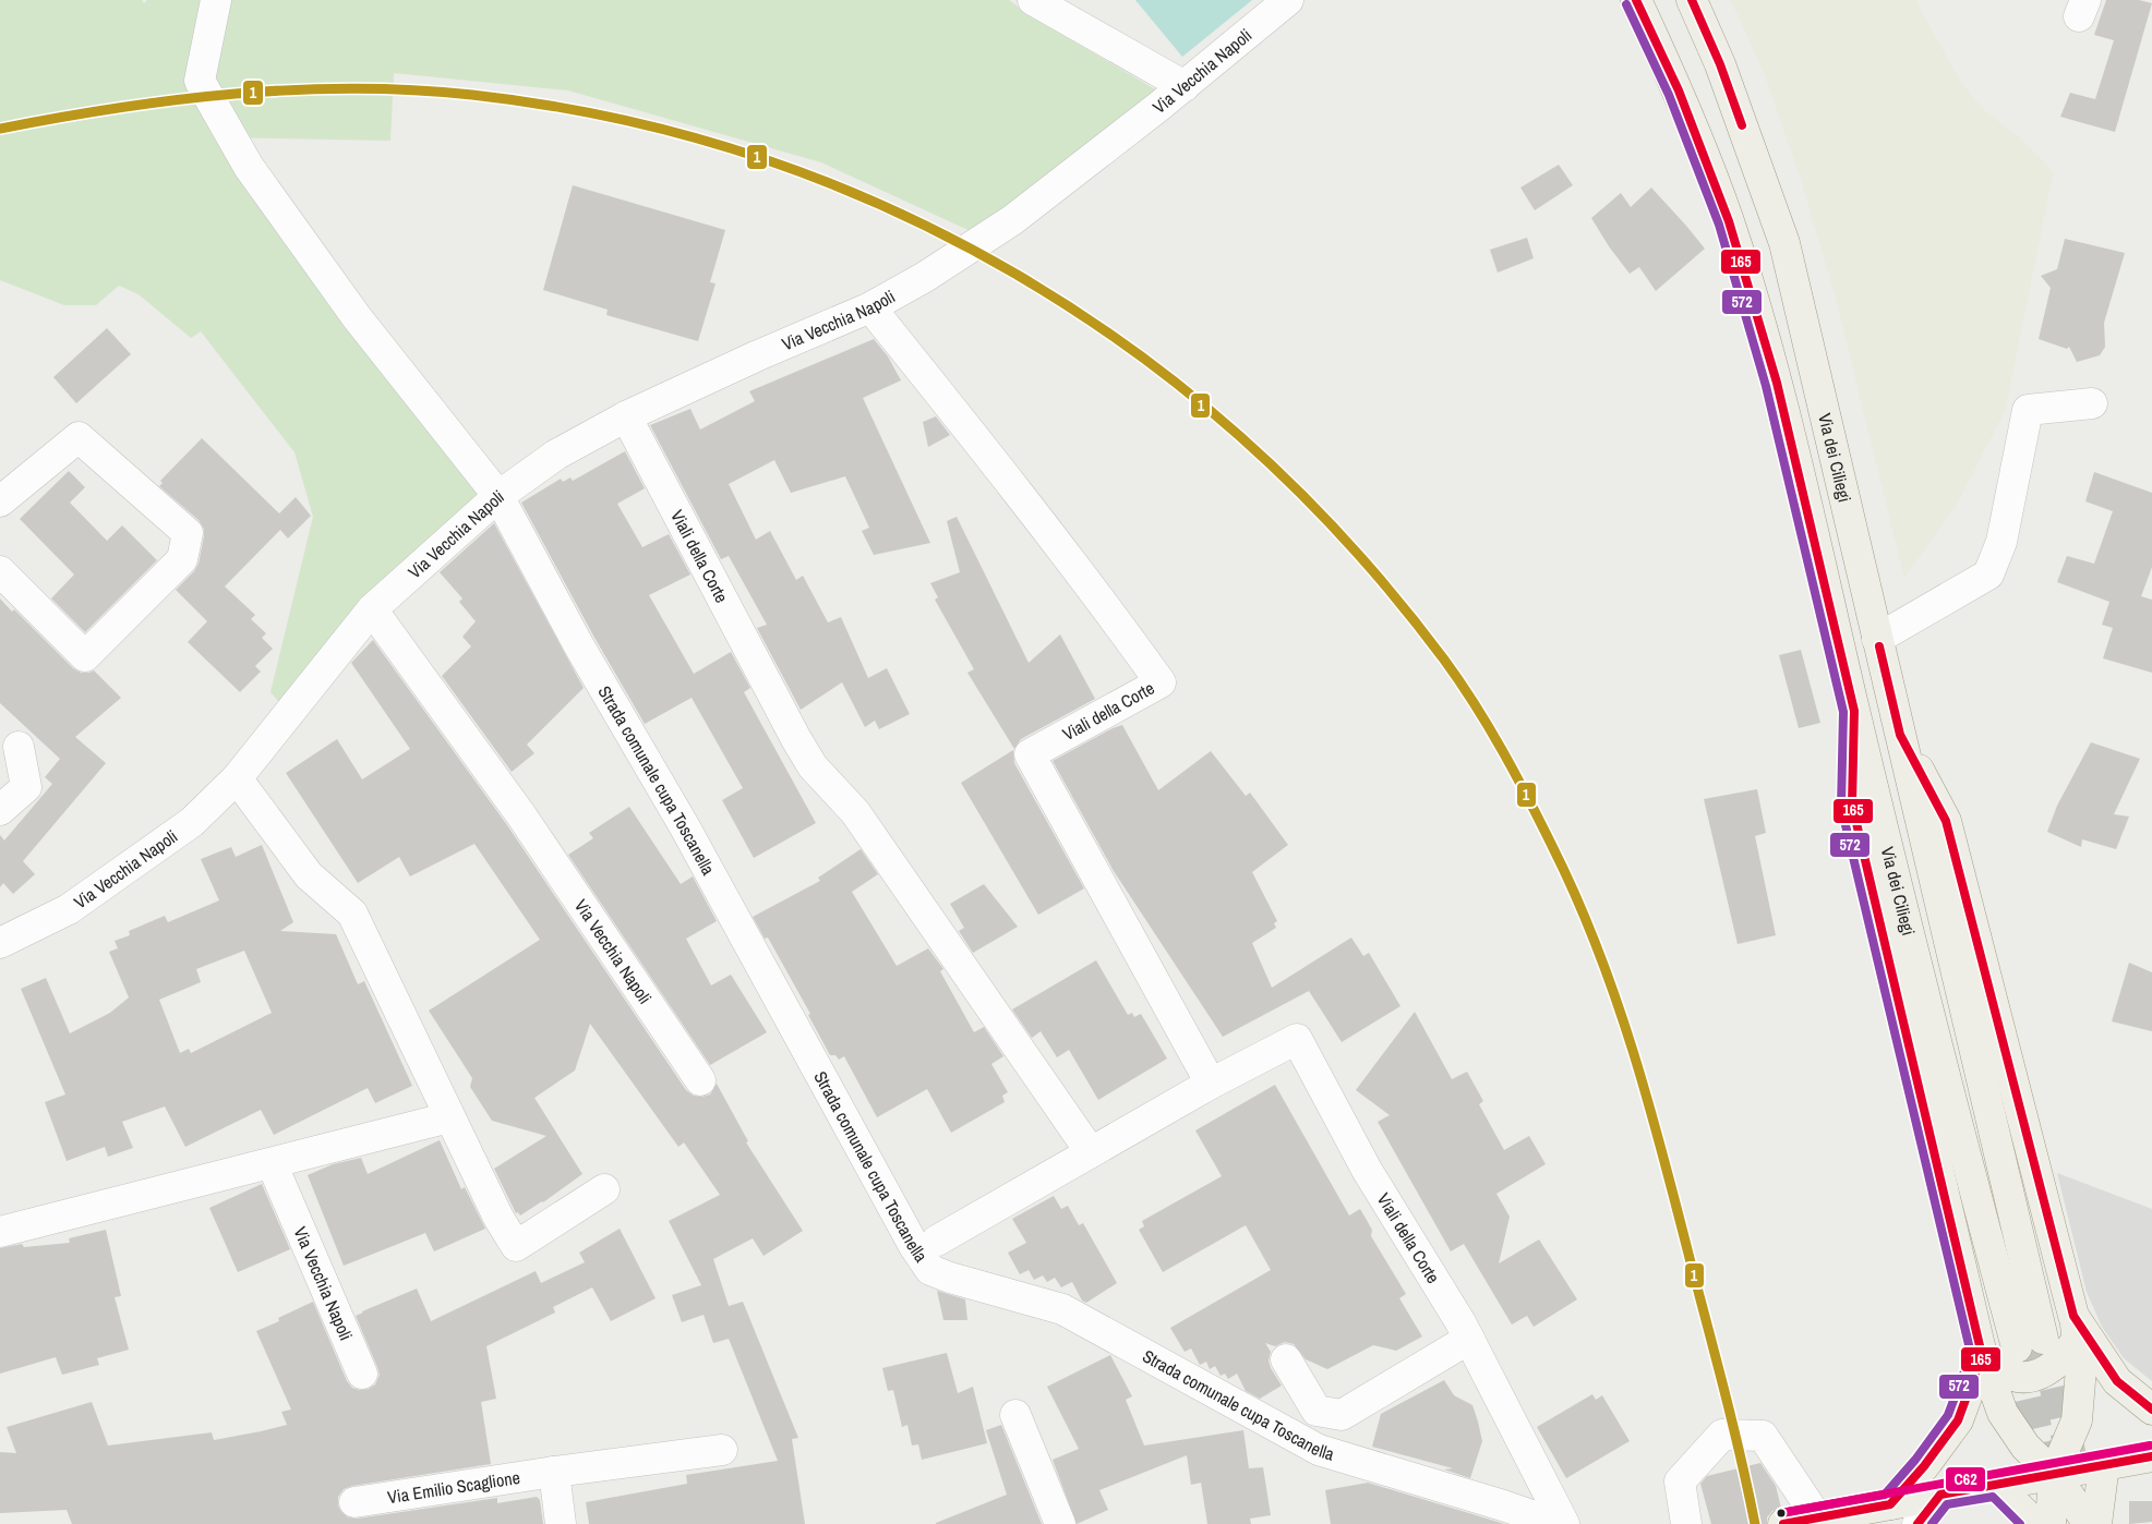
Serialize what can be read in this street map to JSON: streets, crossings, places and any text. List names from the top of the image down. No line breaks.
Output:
{"streets":{"main road":["Via dei Ciliegi"],"street":["Via Vecchia Napoli","Viali della Corte","Strada comunale cupa Toscanella","Via Emilio Scaglione"]},"crossings":[["Via Vecchia Napoli","Viali della Corte"],["Via Vecchia Napoli","Strada comunale cupa Toscanella"]],"lines":["transit line 165","transit line 572","transit line 1","transit line C62"]}
